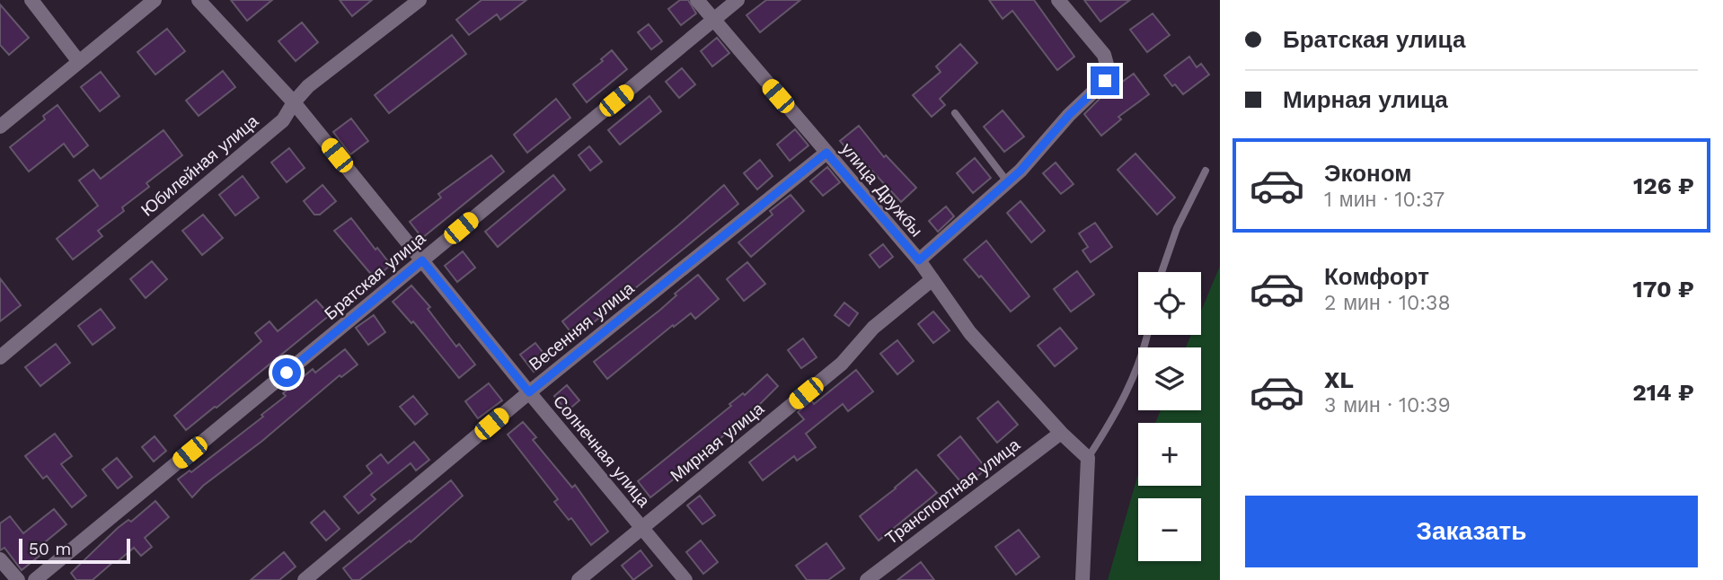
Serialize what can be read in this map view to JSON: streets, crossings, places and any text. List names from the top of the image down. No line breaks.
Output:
{"streets":{"street":["Юбилейная улица","улица Дружбы","Братская улица","Весенняя улица","Мирная улица","Солнечная улица","Транспортная улица"]},"crossings":[["Юбилейная улица","Солнечная улица"],["улица Дружбы","Братская улица"],["улица Дружбы","Весенняя улица"],["улица Дружбы","Мирная улица"],["улица Дружбы","Транспортная улица"],["Братская улица","Солнечная улица"],["Весенняя улица","Солнечная улица"],["Мирная улица","Солнечная улица"]],"scale_bar":"50 m","page":{"banner":["Братская улица","Мирная улица"],"list":[{"name":"Эконом","note":"1 мин · 10:37","value":"126 ₽"},{"name":"Комфорт","note":"2 мин · 10:38","value":"170 ₽"},{"name":"XL","note":"3 мин · 10:39","value":"214 ₽"}],"map_buttons":["+","−"],"buttons":"Заказать","scale":"50 m"}}
